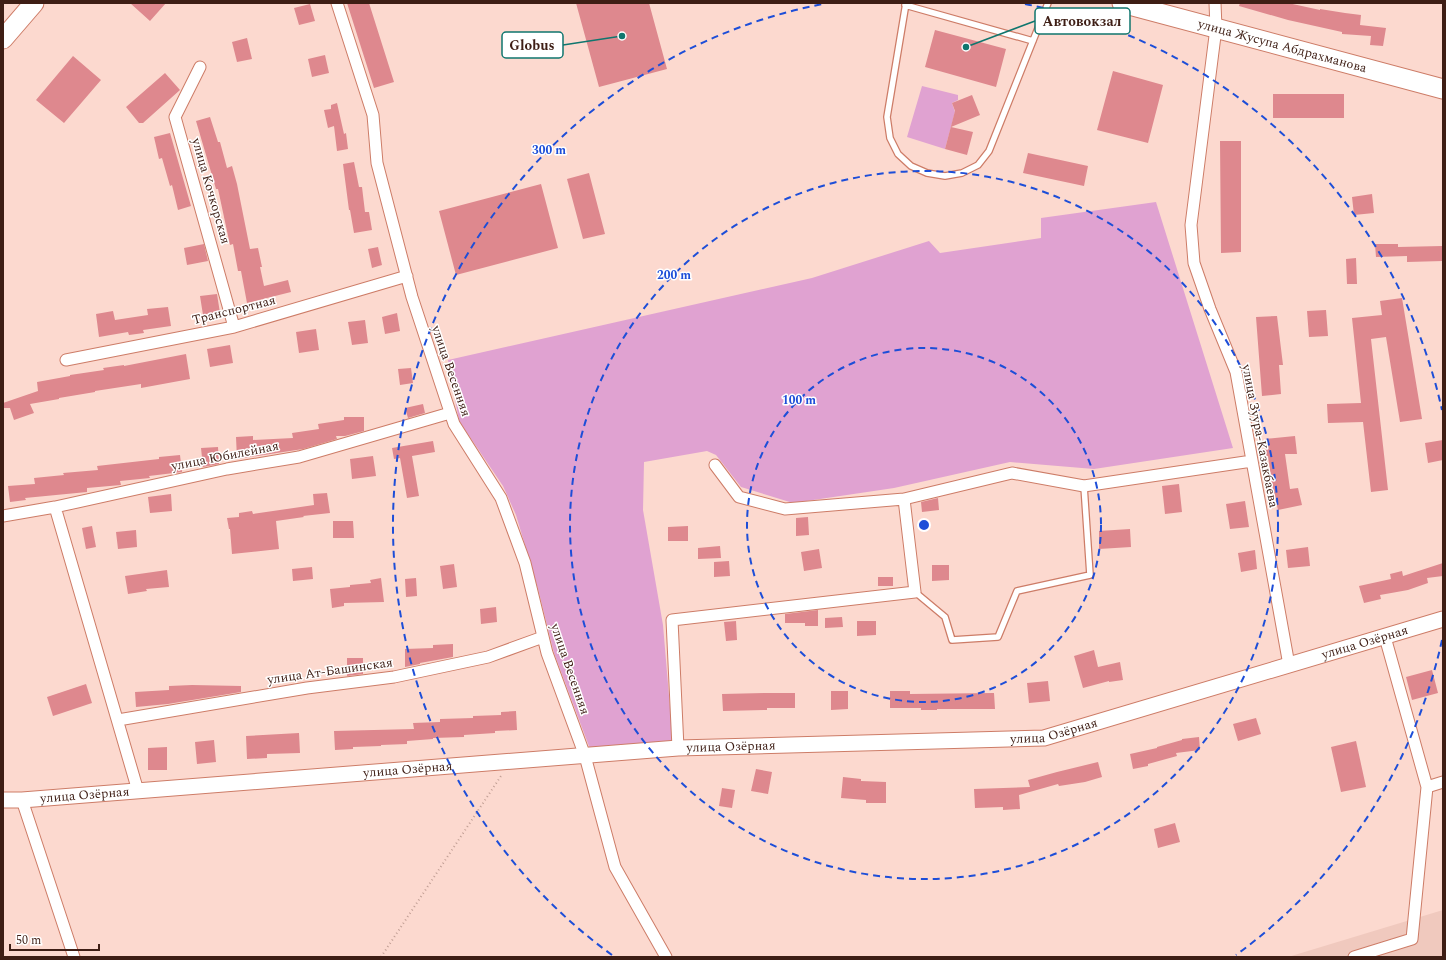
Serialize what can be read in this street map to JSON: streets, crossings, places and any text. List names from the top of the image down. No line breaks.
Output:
{"streets":{"highway":["улица Жусупа Абдрахманова"],"street":["улица Кочкорская","Транспортная","улица Весенняя","улица Зуура-Казакбаева","улица Юбилейная","улица Озёрная","улица Ат-Башинская"]},"crossings":[["улица Жусупа Абдрахманова","улица Зуура-Казакбаева"],["улица Кочкорская","Транспортная"],["Транспортная","улица Весенняя"],["улица Весенняя","улица Юбилейная"],["улица Весенняя","улица Озёрная"],["улица Весенняя","улица Ат-Башинская"],["улица Зуура-Казакбаева","улица Озёрная"]],"places":["Globus","Автовокзал"],"scale_bar":"50 m","rings":["300 m","200 m","100 m"]}
